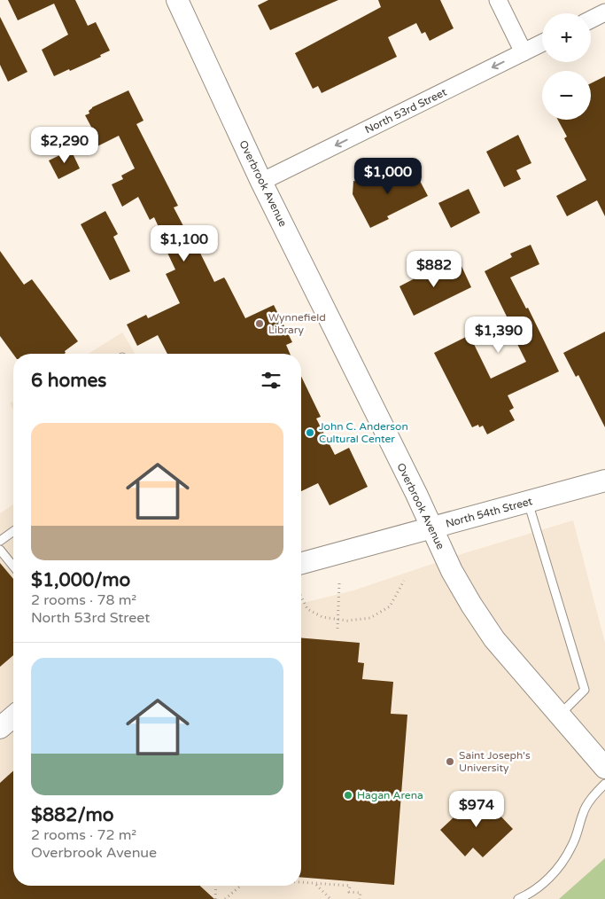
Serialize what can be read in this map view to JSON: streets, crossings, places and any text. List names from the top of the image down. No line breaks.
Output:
{"streets":{"street":["North 53rd Street","Overbrook Avenue","North 54th Street"]},"crossings":[["North 53rd Street","Overbrook Avenue"],["Overbrook Avenue","North 54th Street"]],"one_way":["North 53rd Street"],"places":["Wynnefield Library","John C. Anderson Cultural Center","Saint Joseph's University","Hagan Arena"],"page":{"map_buttons":["+","−"],"price":["$2,290","$1,000","$1,100","$882","$1,390","$974"],"heading":"6 homes","list":[{"name":"$1,000/mo","note":"2 rooms · 78 m² · North 53rd Street"},{"name":"$882/mo","note":"2 rooms · 72 m² · Overbrook Avenue"}]}}
